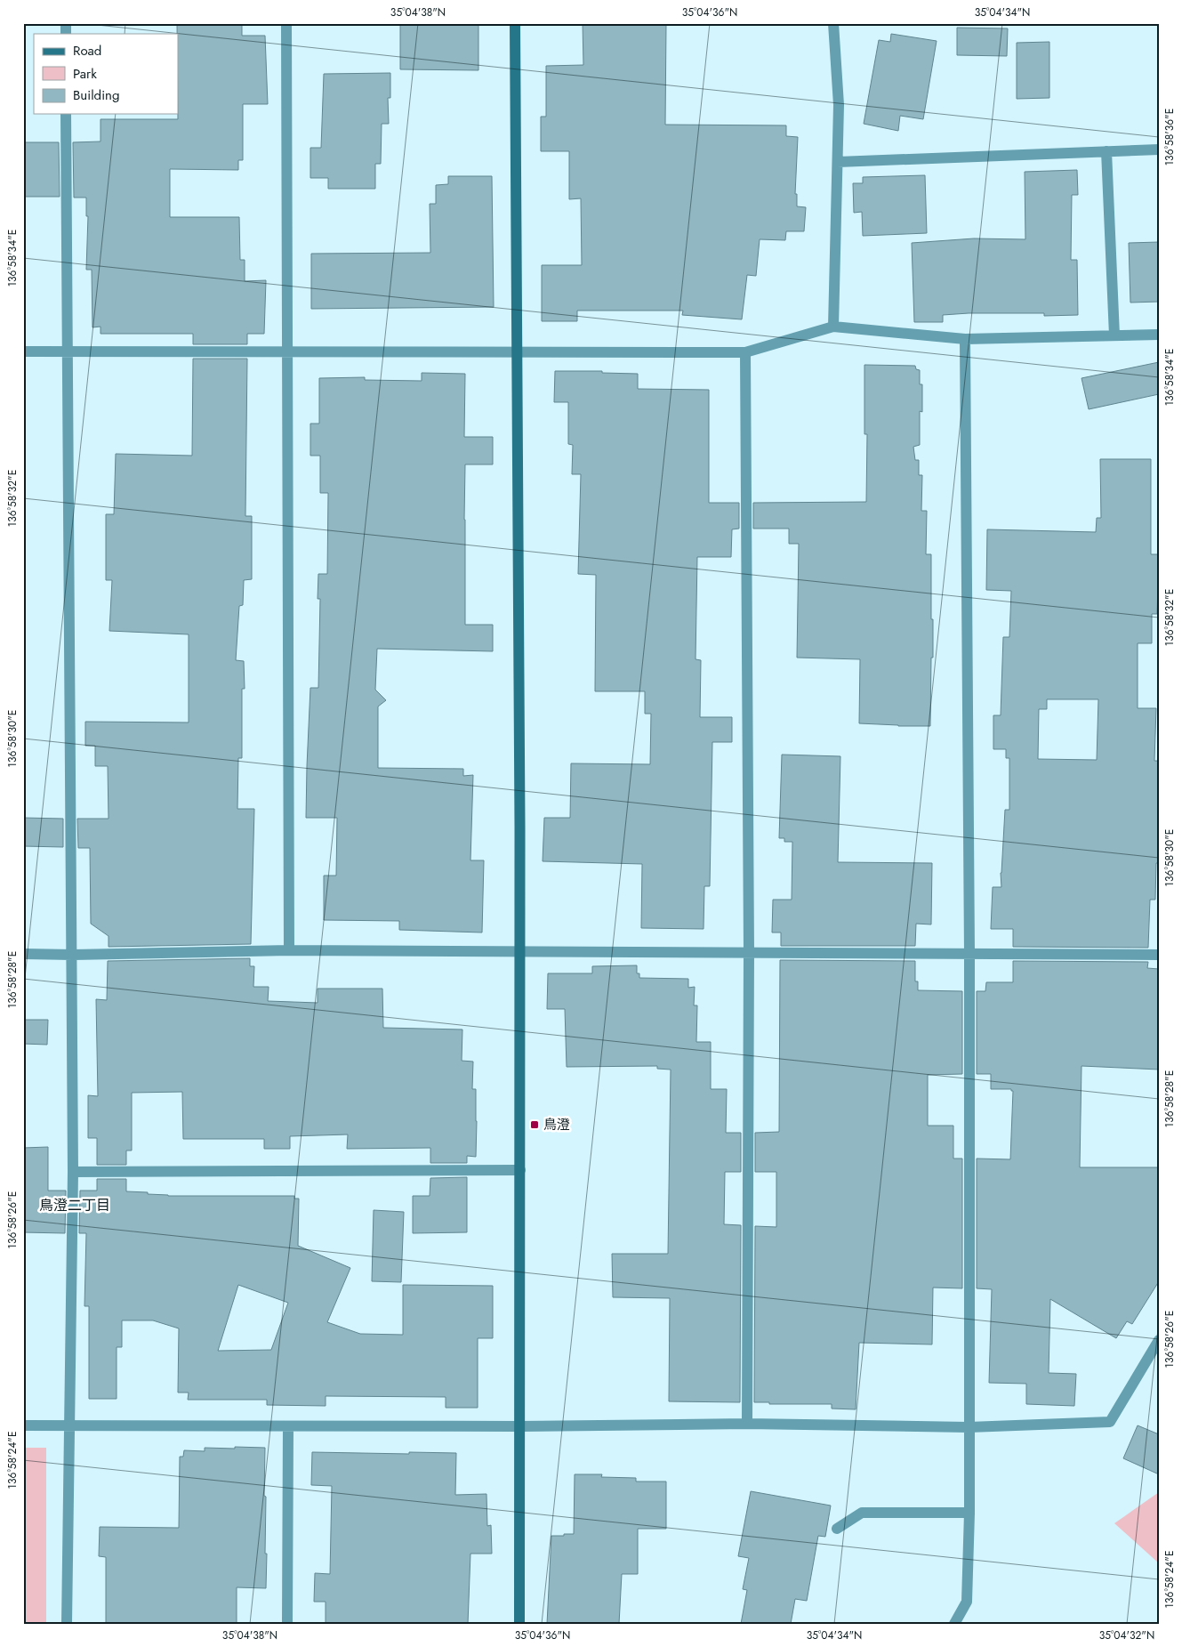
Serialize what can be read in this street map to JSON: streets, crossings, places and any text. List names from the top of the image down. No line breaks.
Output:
{"districts":["鳥澄二丁目"],"places":{"transit":["鳥澄"]},"legend":["Road","Park","Building"],"coordinates":["35°04'38\"N","35°04'36\"N","35°04'34\"N","136°58'36\"E","136°58'34\"E","136°58'32\"E","136°58'30\"E","136°58'28\"E","136°58'26\"E","136°58'24\"E","35°04'32\"N"]}
